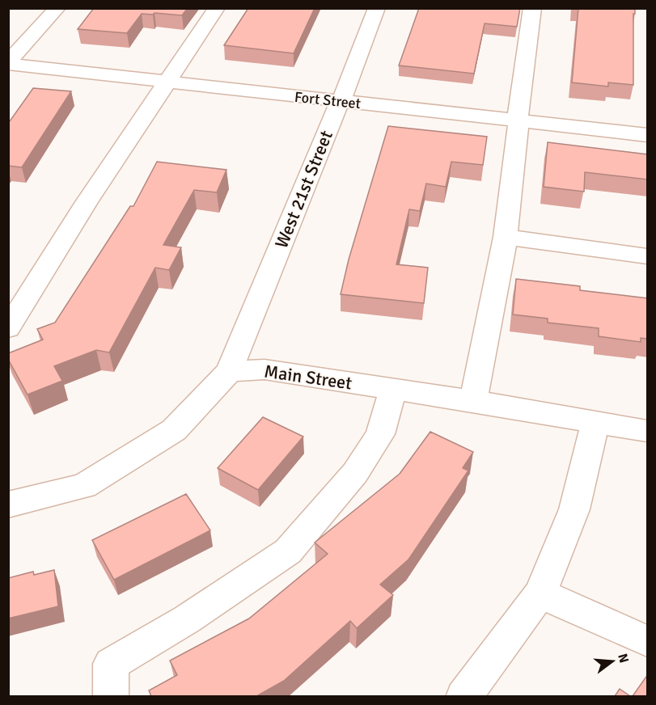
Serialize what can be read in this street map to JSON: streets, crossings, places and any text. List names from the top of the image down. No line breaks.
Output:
{"streets":{"street":["Fort Street","West 21st Street","Main Street"]},"crossings":[["Fort Street","West 21st Street"],["West 21st Street","Main Street"]],"north":"right"}
